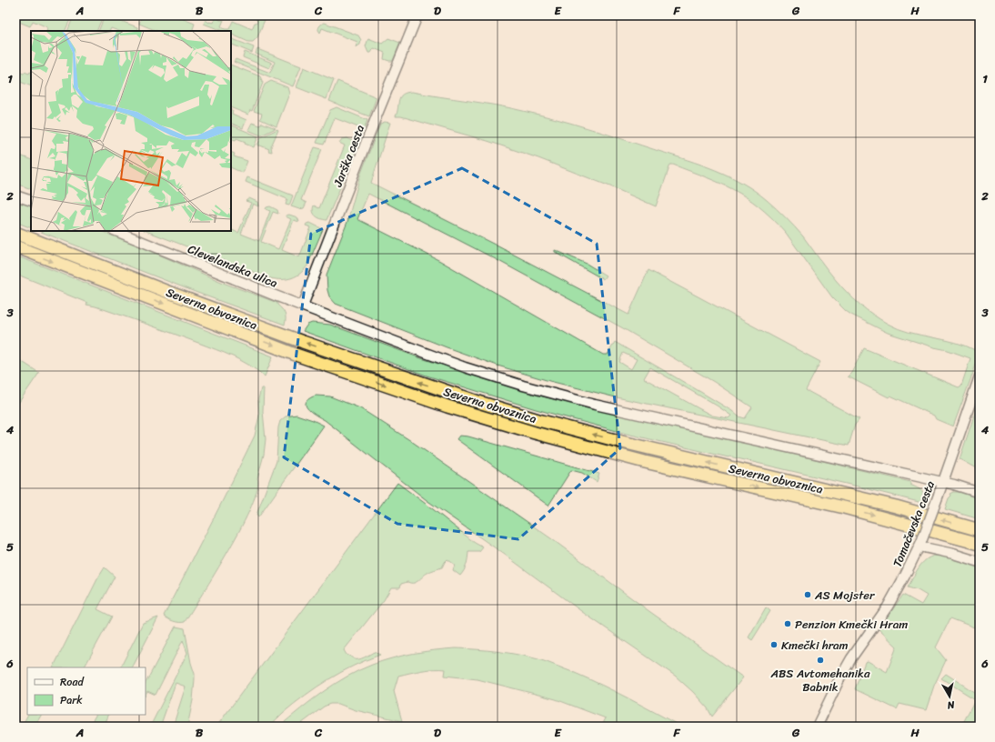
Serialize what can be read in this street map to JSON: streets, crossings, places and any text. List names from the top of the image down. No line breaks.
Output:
{"streets":{"highway":["Severna obvoznica"],"street":["Jarška cesta","Clevelandska ulica","Tomačevska cesta"]},"crossings":[["Jarška cesta","Clevelandska ulica"],["Clevelandska ulica","Tomačevska cesta"]],"places":["AS Mojster","Penzion Kmečki Hram","Kmečki hram","ABS Avtomehanika Babnik"],"legend":["Road","Park"],"north":"bottom","grid":{"columns":["A","B","C","D","E","F","G","H"],"rows":["1","2","3","4","5","6"]}}
